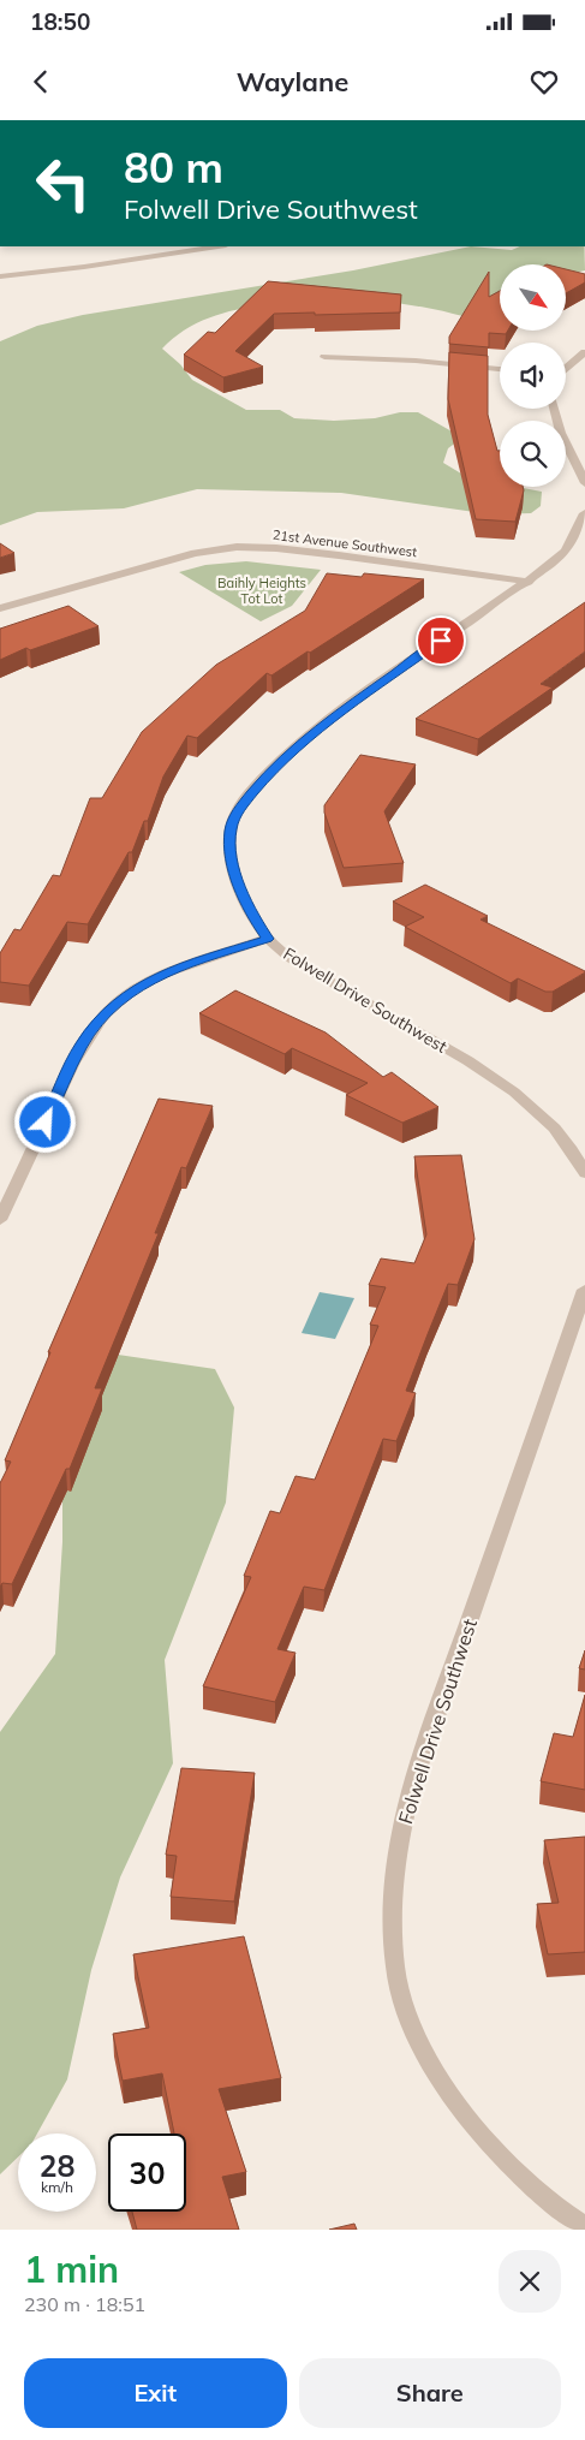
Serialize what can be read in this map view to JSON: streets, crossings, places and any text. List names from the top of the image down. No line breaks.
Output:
{"streets":{"street":["21st Avenue Southwest","Folwell Drive Southwest"]},"crossings":[["21st Avenue Southwest","Folwell Drive Southwest"]],"parks":["Baihly Heights Tot Lot"],"north":"bottom right","page":{"status":"18:50","header":"Waylane","turn":["80 m","Folwell Drive Southwest"],"speed":"28 km/h","limit":"30","heading":["1 min","230 m · 18:51"],"buttons":["Exit","Share"]}}
